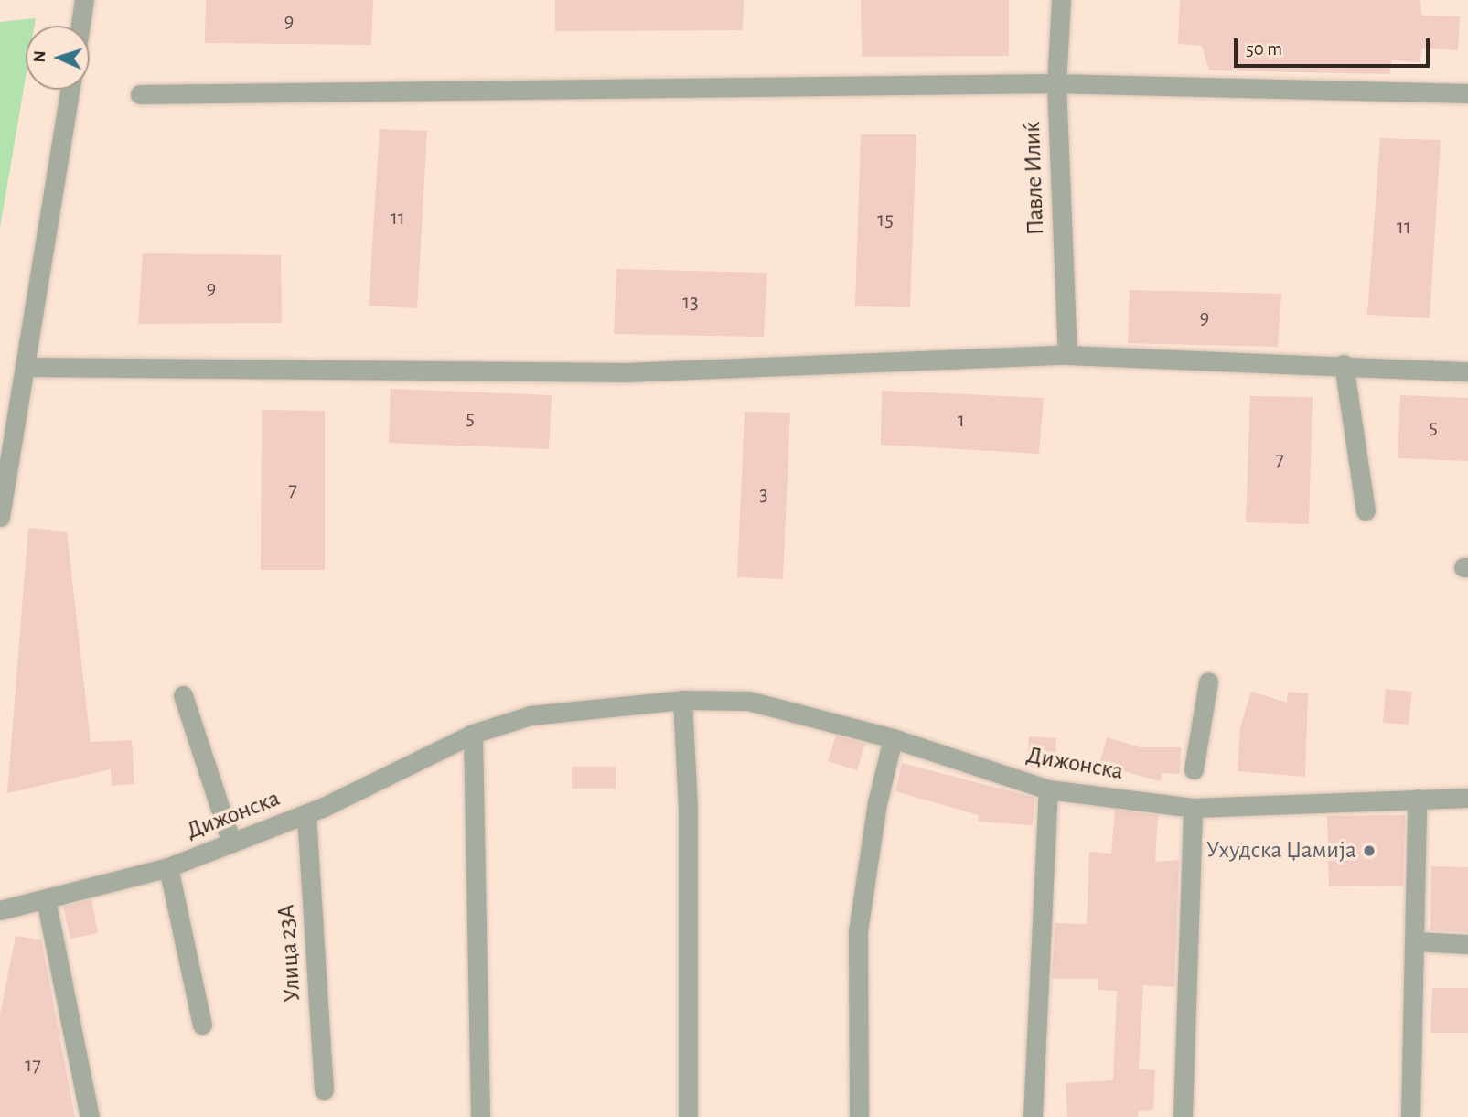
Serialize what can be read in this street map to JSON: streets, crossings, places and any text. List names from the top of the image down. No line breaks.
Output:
{"streets":{"street":["Павле Илиќ","Дижонска","Улица 23А"]},"crossings":[["Дижонска","Улица 23А"]],"places":["Ухудска Џамија"],"house_numbers":["9","11","15","11","9","13","9","5","1","5","7","7","3","17"],"scale_bar":"50 m","north":"left"}
